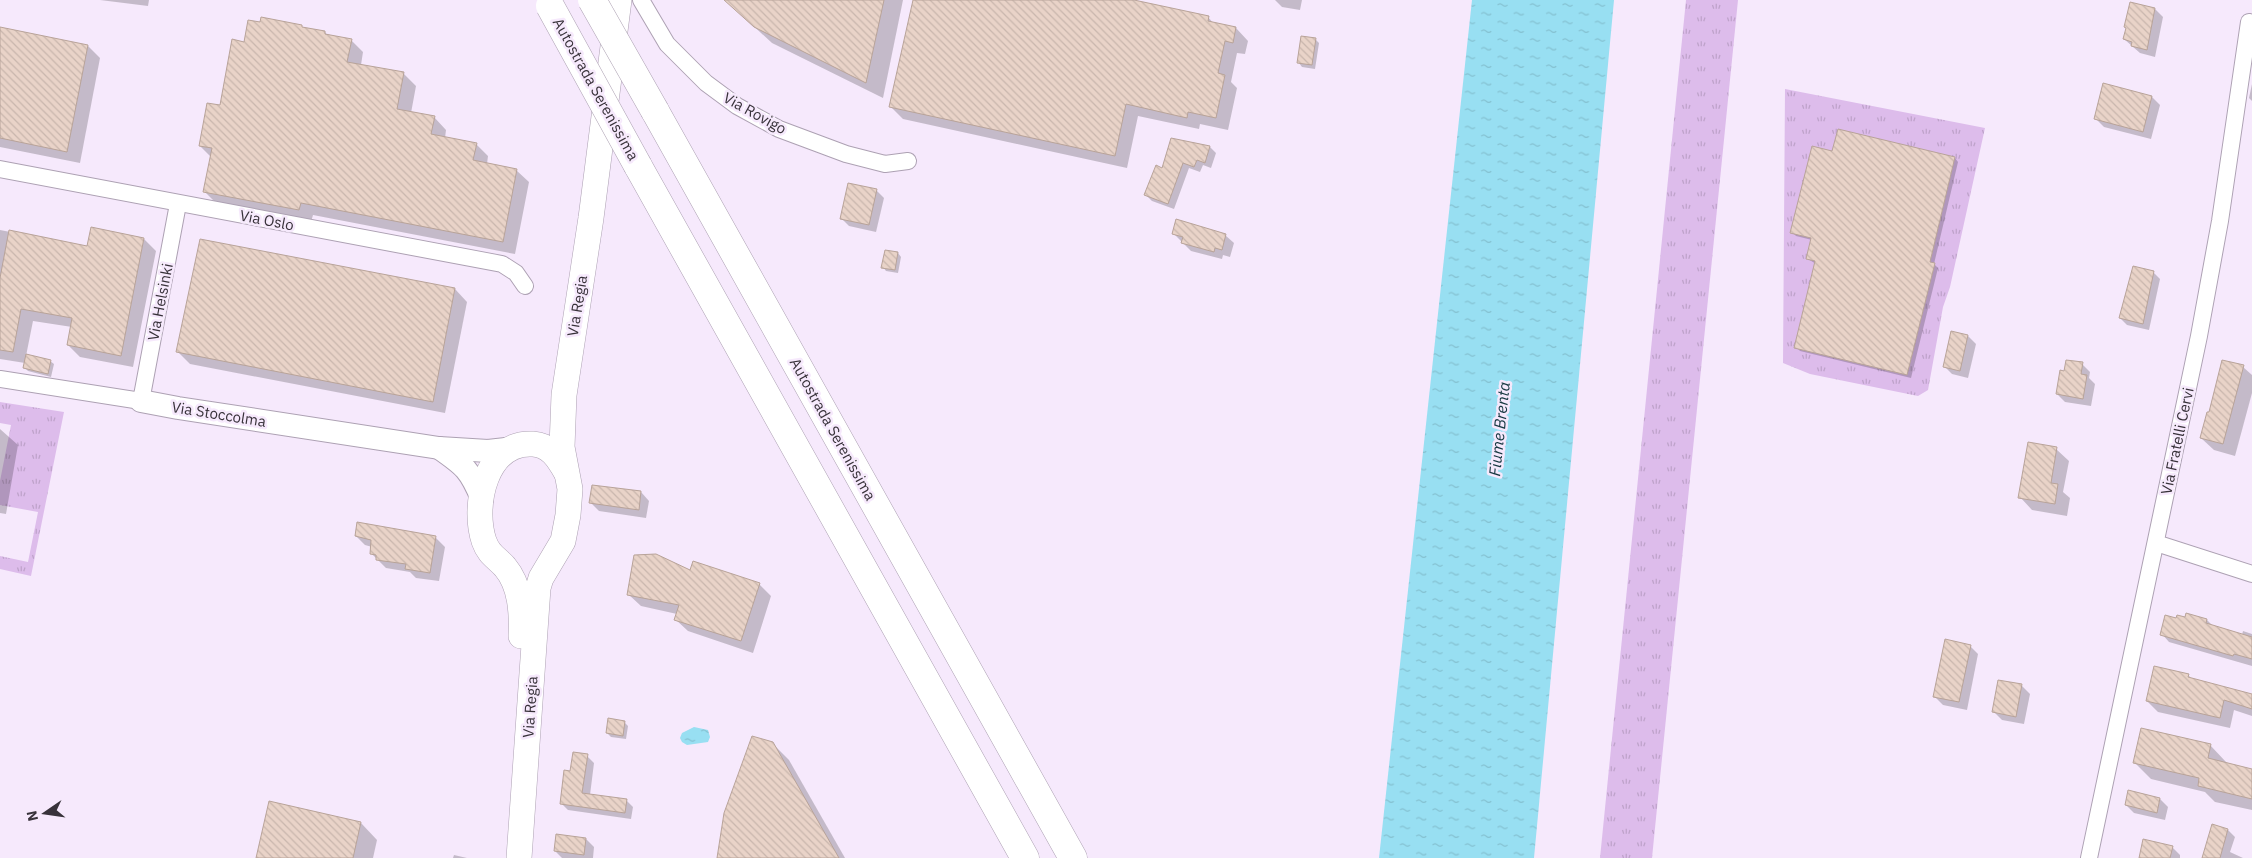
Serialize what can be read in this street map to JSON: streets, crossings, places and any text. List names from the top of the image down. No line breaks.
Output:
{"streets":{"highway":["Autostrada Serenissima"],"main road":["Via Regia"],"street":["Via Rovigo","Via Oslo","Via Helsinki","Via Stoccolma","Via Fratelli Cervi"]},"crossings":[["Via Oslo","Via Helsinki"],["Via Helsinki","Via Stoccolma"],["Via Regia","Via Stoccolma"]],"water":["Fiume Brenta"],"north":"left"}
